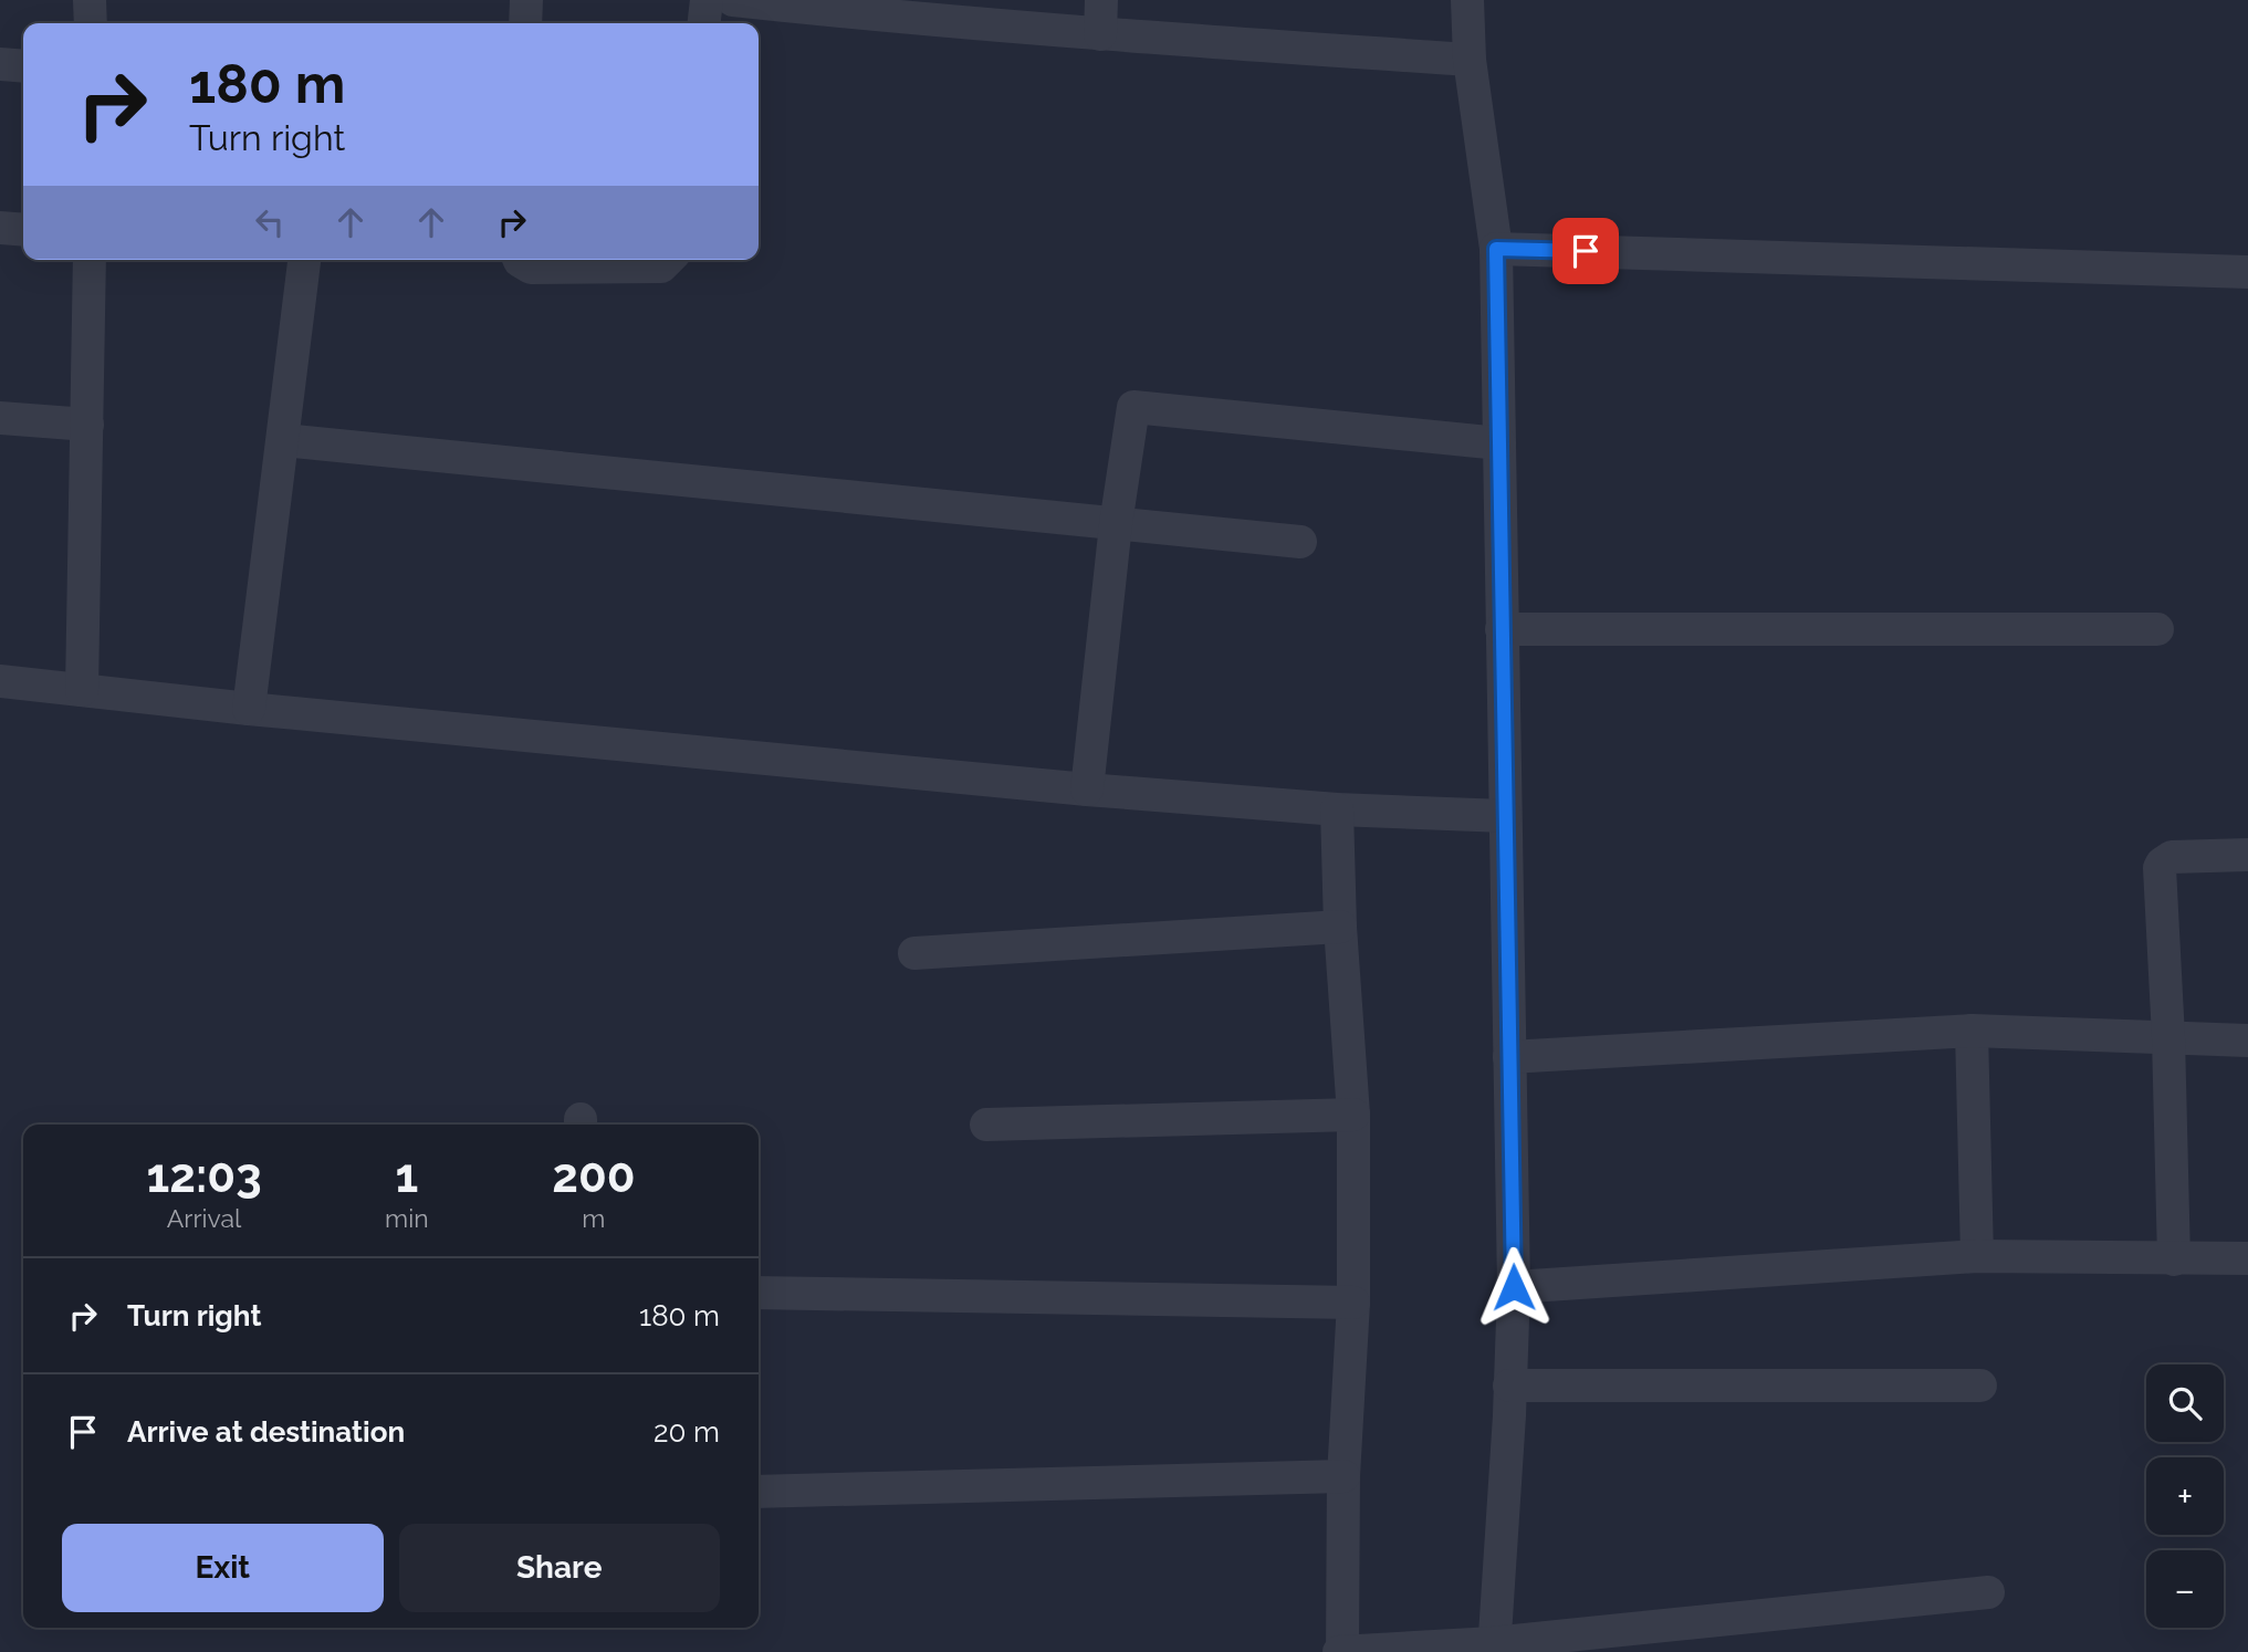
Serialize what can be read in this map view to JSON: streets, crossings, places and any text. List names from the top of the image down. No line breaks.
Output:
{"page":{"turn":["180 m","Turn right"],"eta":["12:03","Arrival","1","min","200","m"],"list":[{"name":"Turn right","value":"180 m"},{"name":"Arrive at destination","value":"20 m"}],"map_buttons":["+","−"],"buttons":["Exit","Share"]}}
